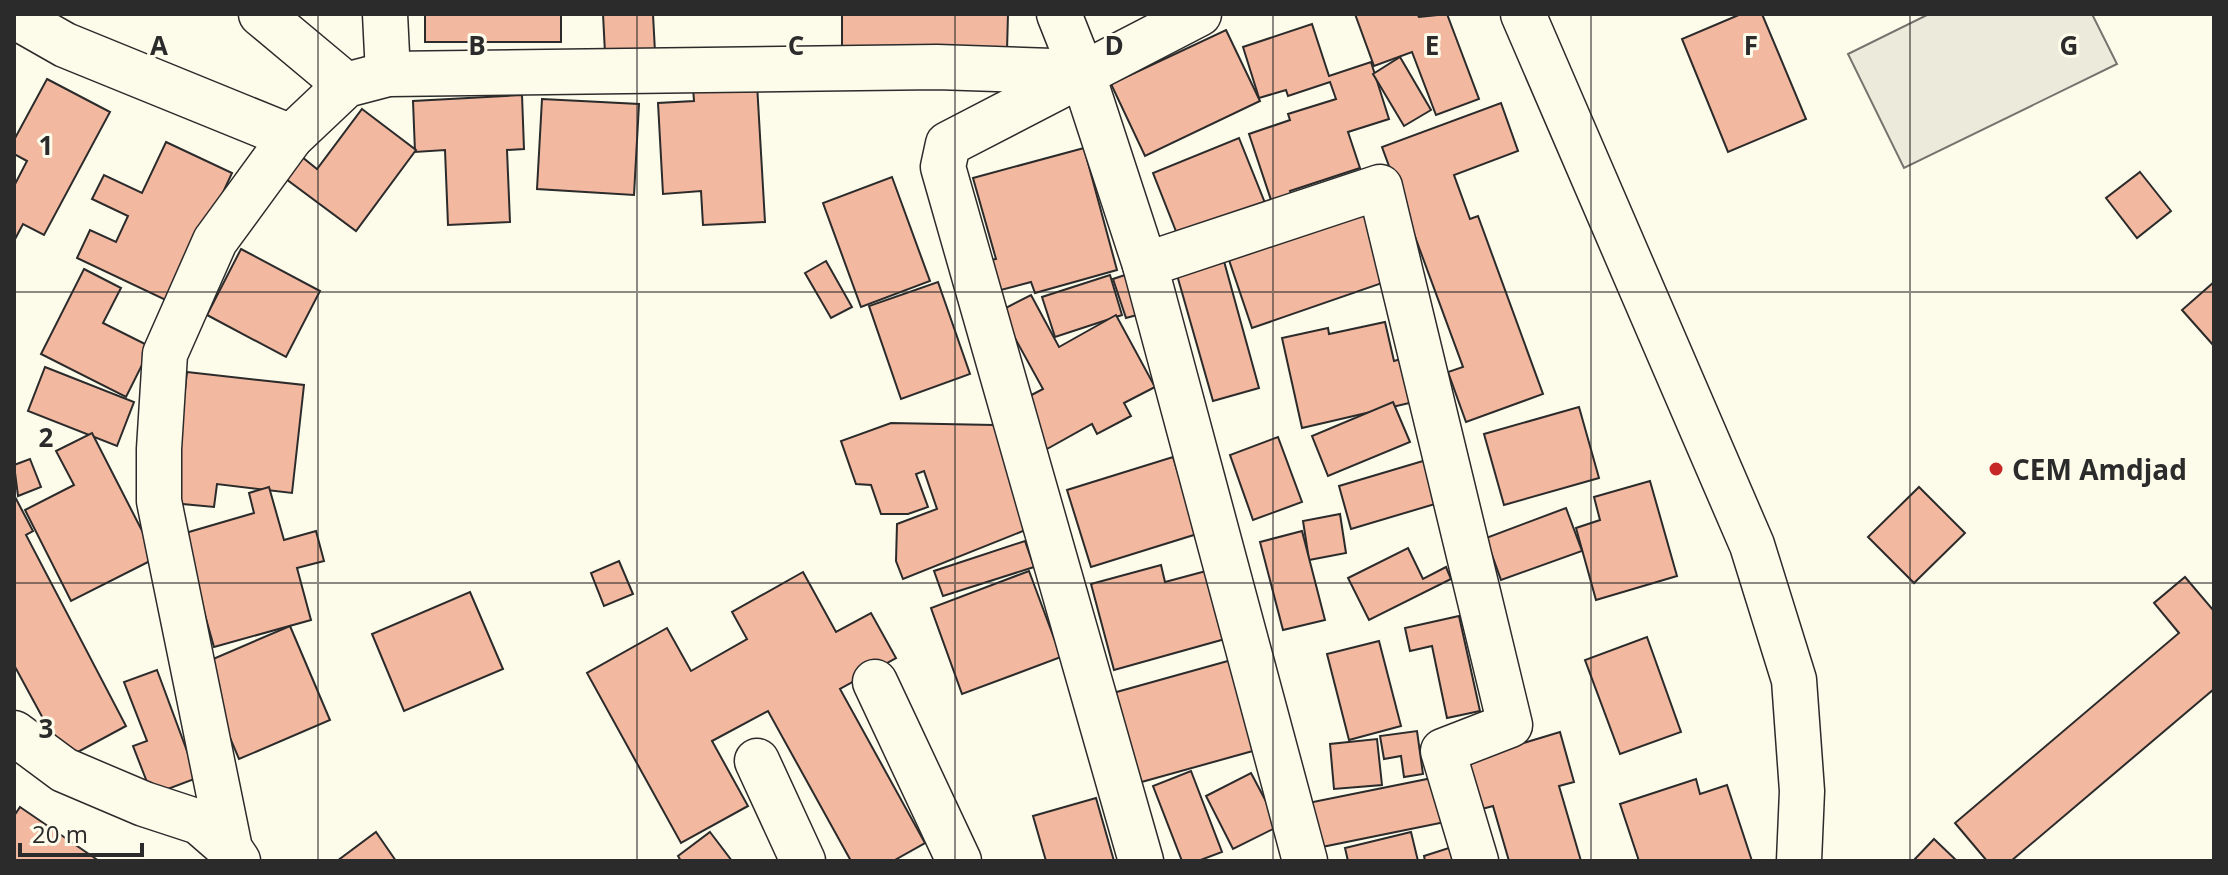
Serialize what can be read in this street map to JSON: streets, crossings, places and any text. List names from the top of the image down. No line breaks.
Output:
{"places":["CEM Amdjad"],"scale_bar":"20 m","grid":{"columns":["A","B","C","D","E","F","G"],"rows":["1","2","3"]}}
